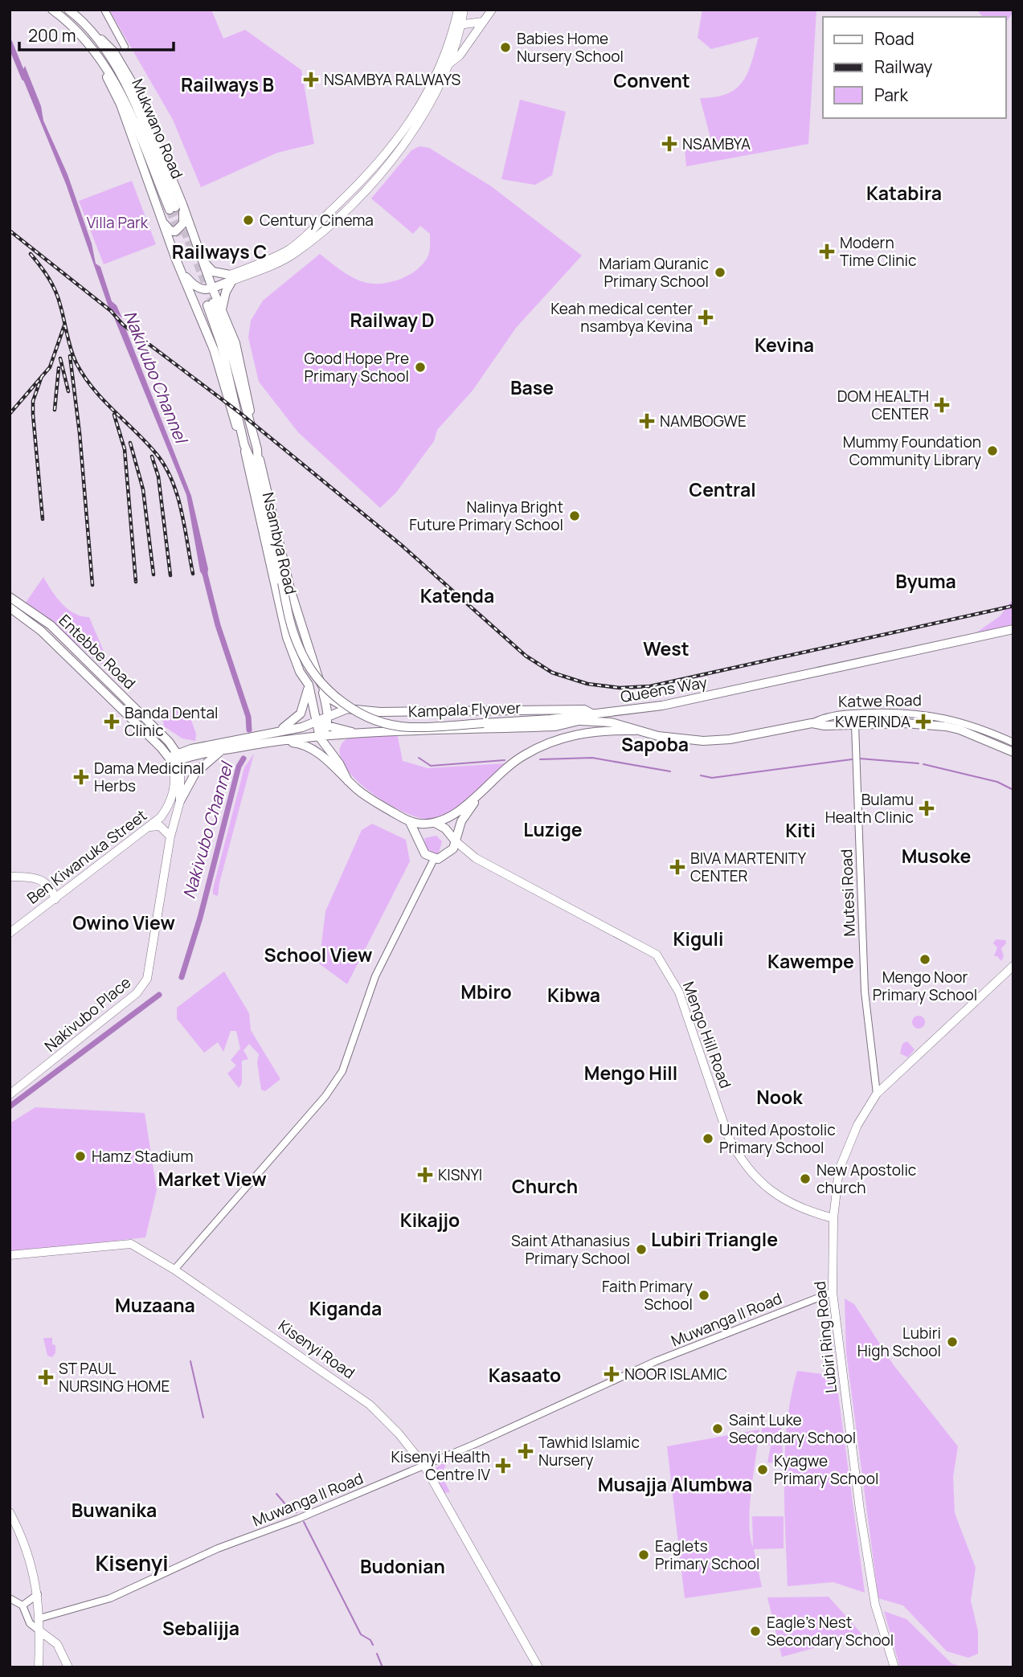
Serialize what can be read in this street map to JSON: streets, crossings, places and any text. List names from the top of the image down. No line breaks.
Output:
{"streets":{"main road":["Mukwano Road","Nsambya Road","Entebbe Road","Queens Way","Katwe Road","Kampala Flyover","Ben Kiwanuka Street","Nakivubo Place","Mengo Hill Road","Lubiri Ring Road","Kisenyi Road"],"street":["Mutesi Road","Muwanga II Road"]},"crossings":[["Mukwano Road","Nsambya Road"],["Nsambya Road","Queens Way"],["Entebbe Road","Ben Kiwanuka Street"],["Entebbe Road","Nakivubo Place"],["Katwe Road","Mutesi Road"],["Ben Kiwanuka Street","Nakivubo Place"],["Mutesi Road","Lubiri Ring Road"],["Mengo Hill Road","Lubiri Ring Road"],["Muwanga II Road","Lubiri Ring Road"],["Muwanga II Road","Kisenyi Road"]],"districts":["Convent","Railways B","Katabira","Railways C","Railway D","Kevina","Base","Central","Byuma","Katenda","West","Sapoba","Luzige","Kiti","Musoke","Owino View","Kiguli","School View","Kawempe","Mbiro","Kibwa","Mengo Hill","Nook","Market View","Church","Kikajjo","Lubiri Triangle","Muzaana","Kiganda","Kasaato","Musajja Alumbwa","Buwanika","Kisenyi","Budonian","Sebalijja"],"water":["Nakivubo Channel"],"parks":["Villa Park"],"places":{"other":["Babies Home Nursery School","Century Cinema","Mariam Quranic Primary School","Good Hope Pre Primary School","Mummy Foundation Community Library","Nalinya Bright Future Primary School","Mengo Noor Primary School","United Apostolic Primary School","Hamz Stadium","New Apostolic church","Saint Athanasius Primary School","Faith Primary School","Lubiri High School","Saint Luke Secondary School","Kyagwe Primary School","Eaglets Primary School","Eagle's Nest Secondary School"],"health":["NSAMBYA RALWAYS","NSAMBYA","Modern Time Clinic","Keah medical center nsambya Kevina","DOM HEALTH CENTER","NAMBOGWE","Banda Dental Clinic","KWERINDA","Dama Medicinal Herbs","Bulamu Health Clinic","BIVA MARTENITY CENTER","KISNYI","NOOR ISLAMIC","ST PAUL NURSING HOME","Tawhid Islamic Nursery","Kisenyi Health Centre IV"]},"legend":["Road","Railway","Park"],"scale_bar":"200 m"}
